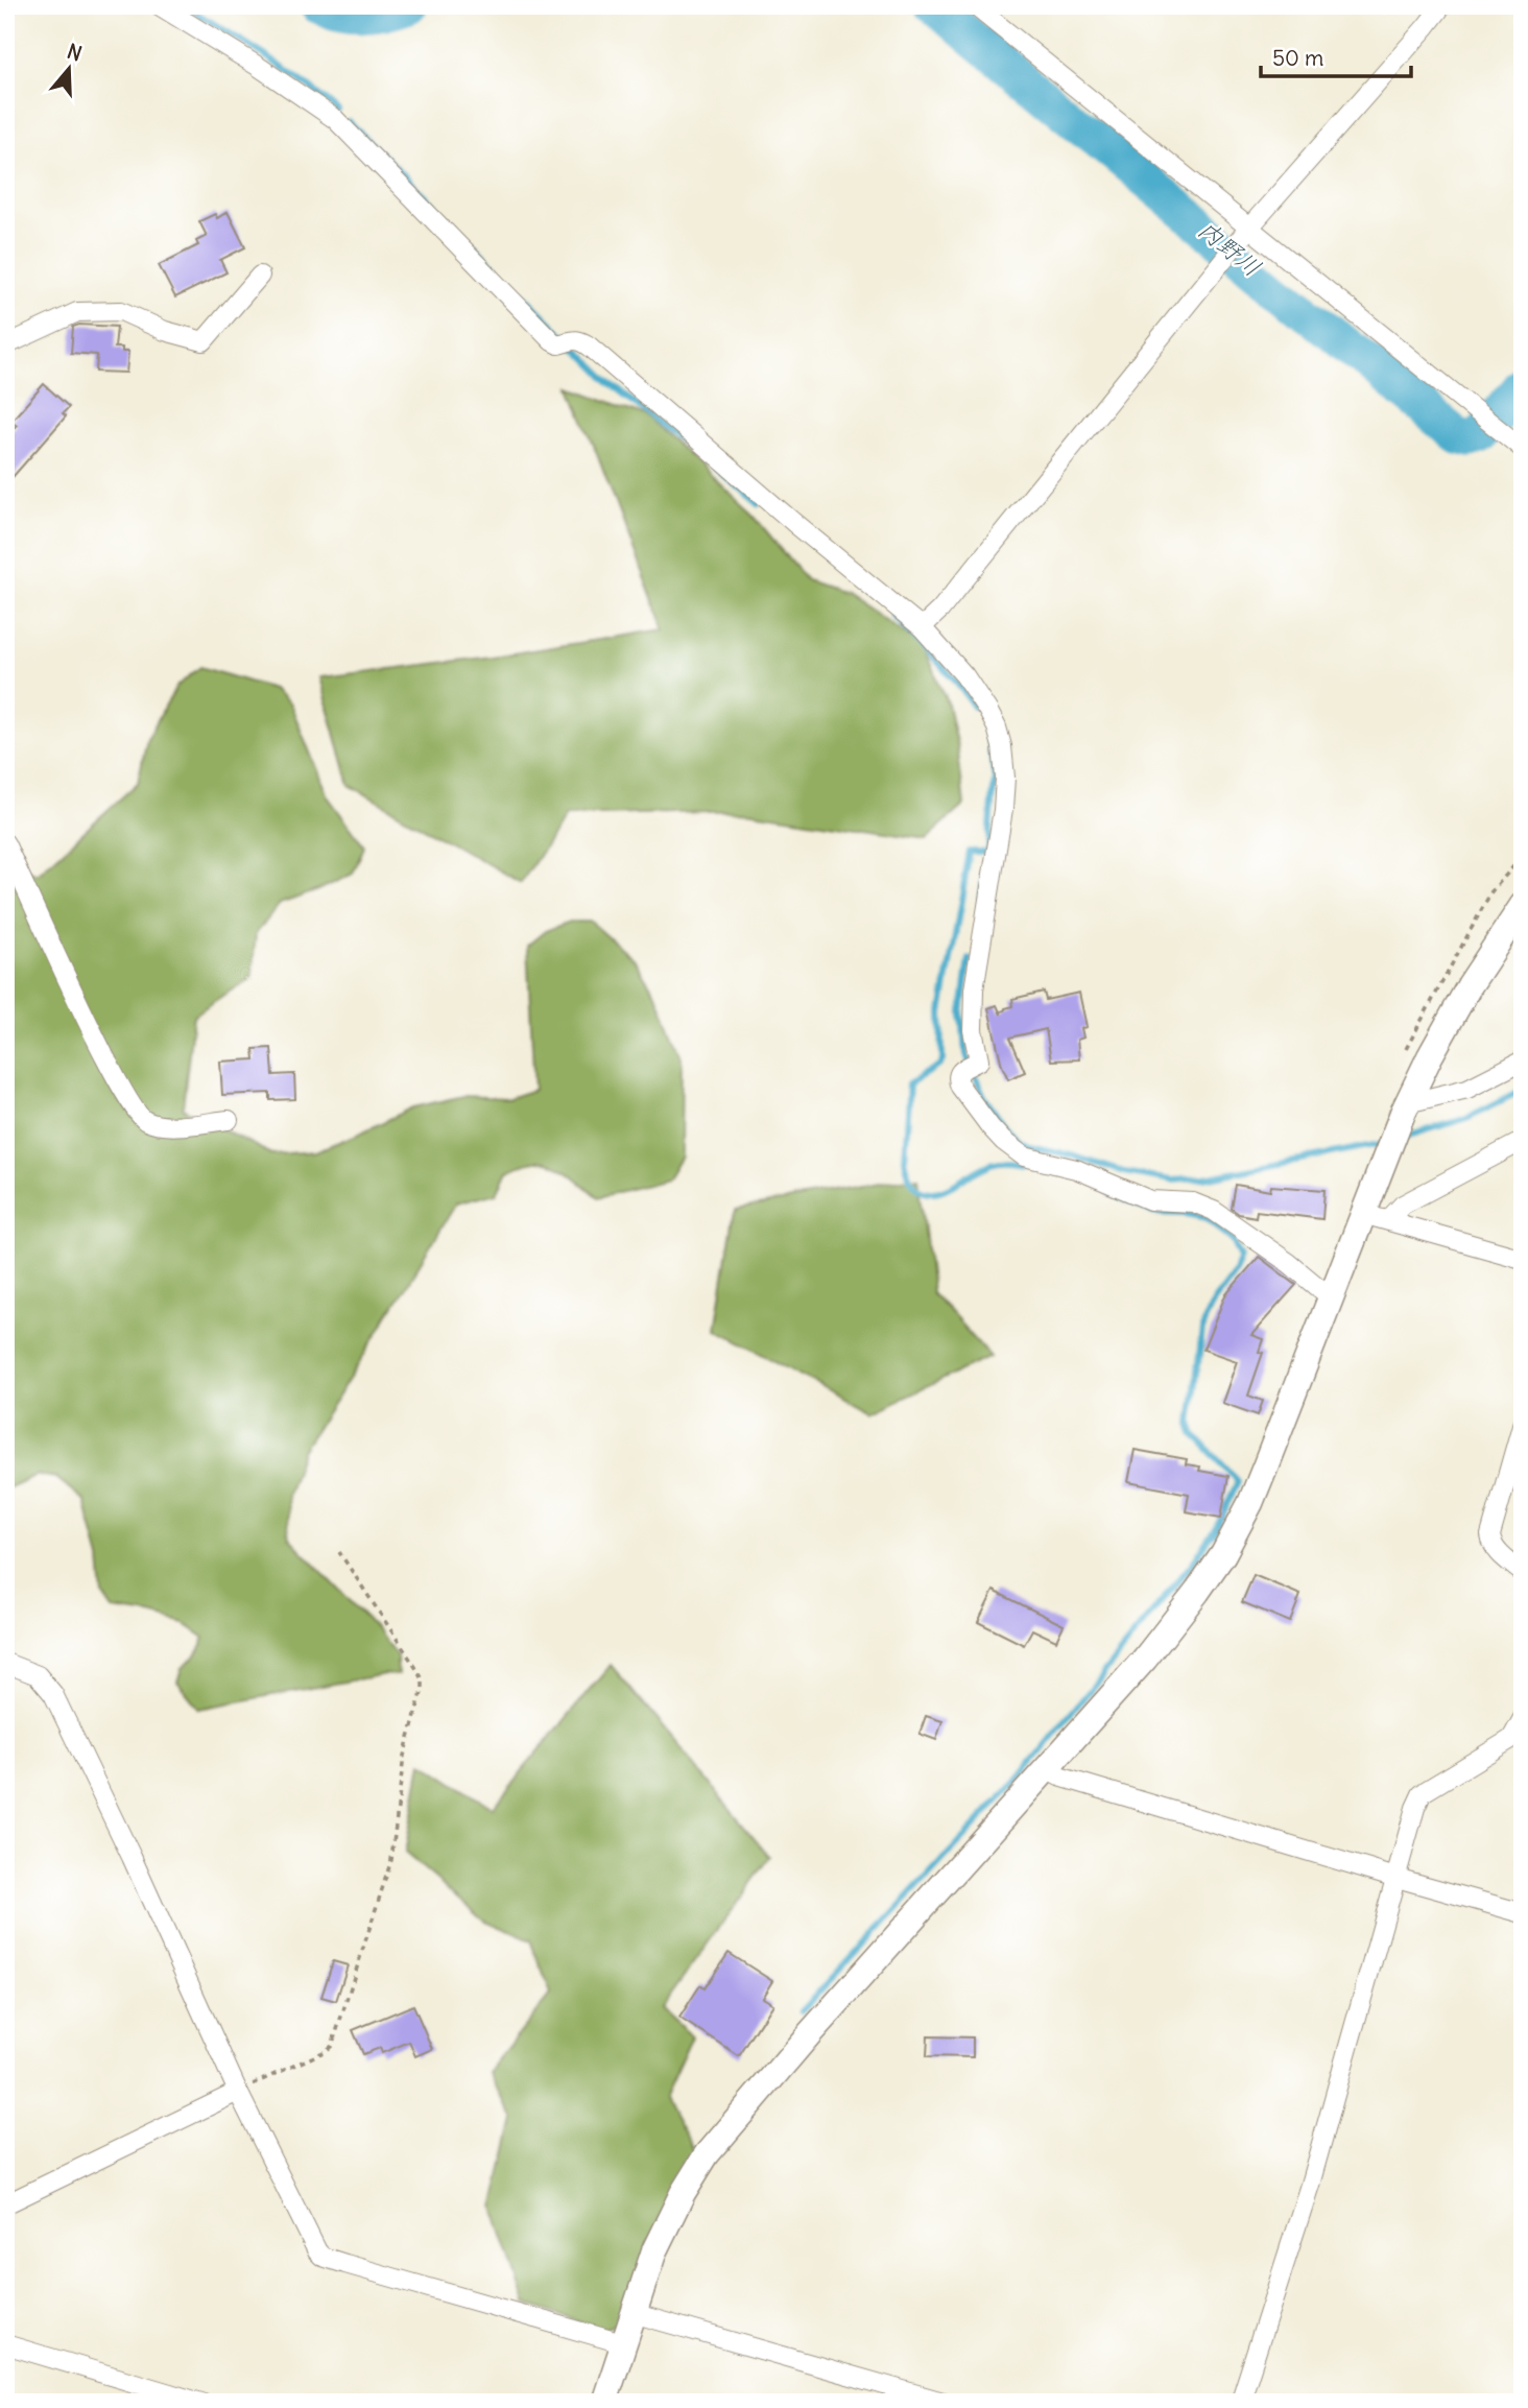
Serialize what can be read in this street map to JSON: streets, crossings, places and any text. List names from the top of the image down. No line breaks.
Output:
{"water":["内野川"],"scale_bar":"50 m","north":"top"}
